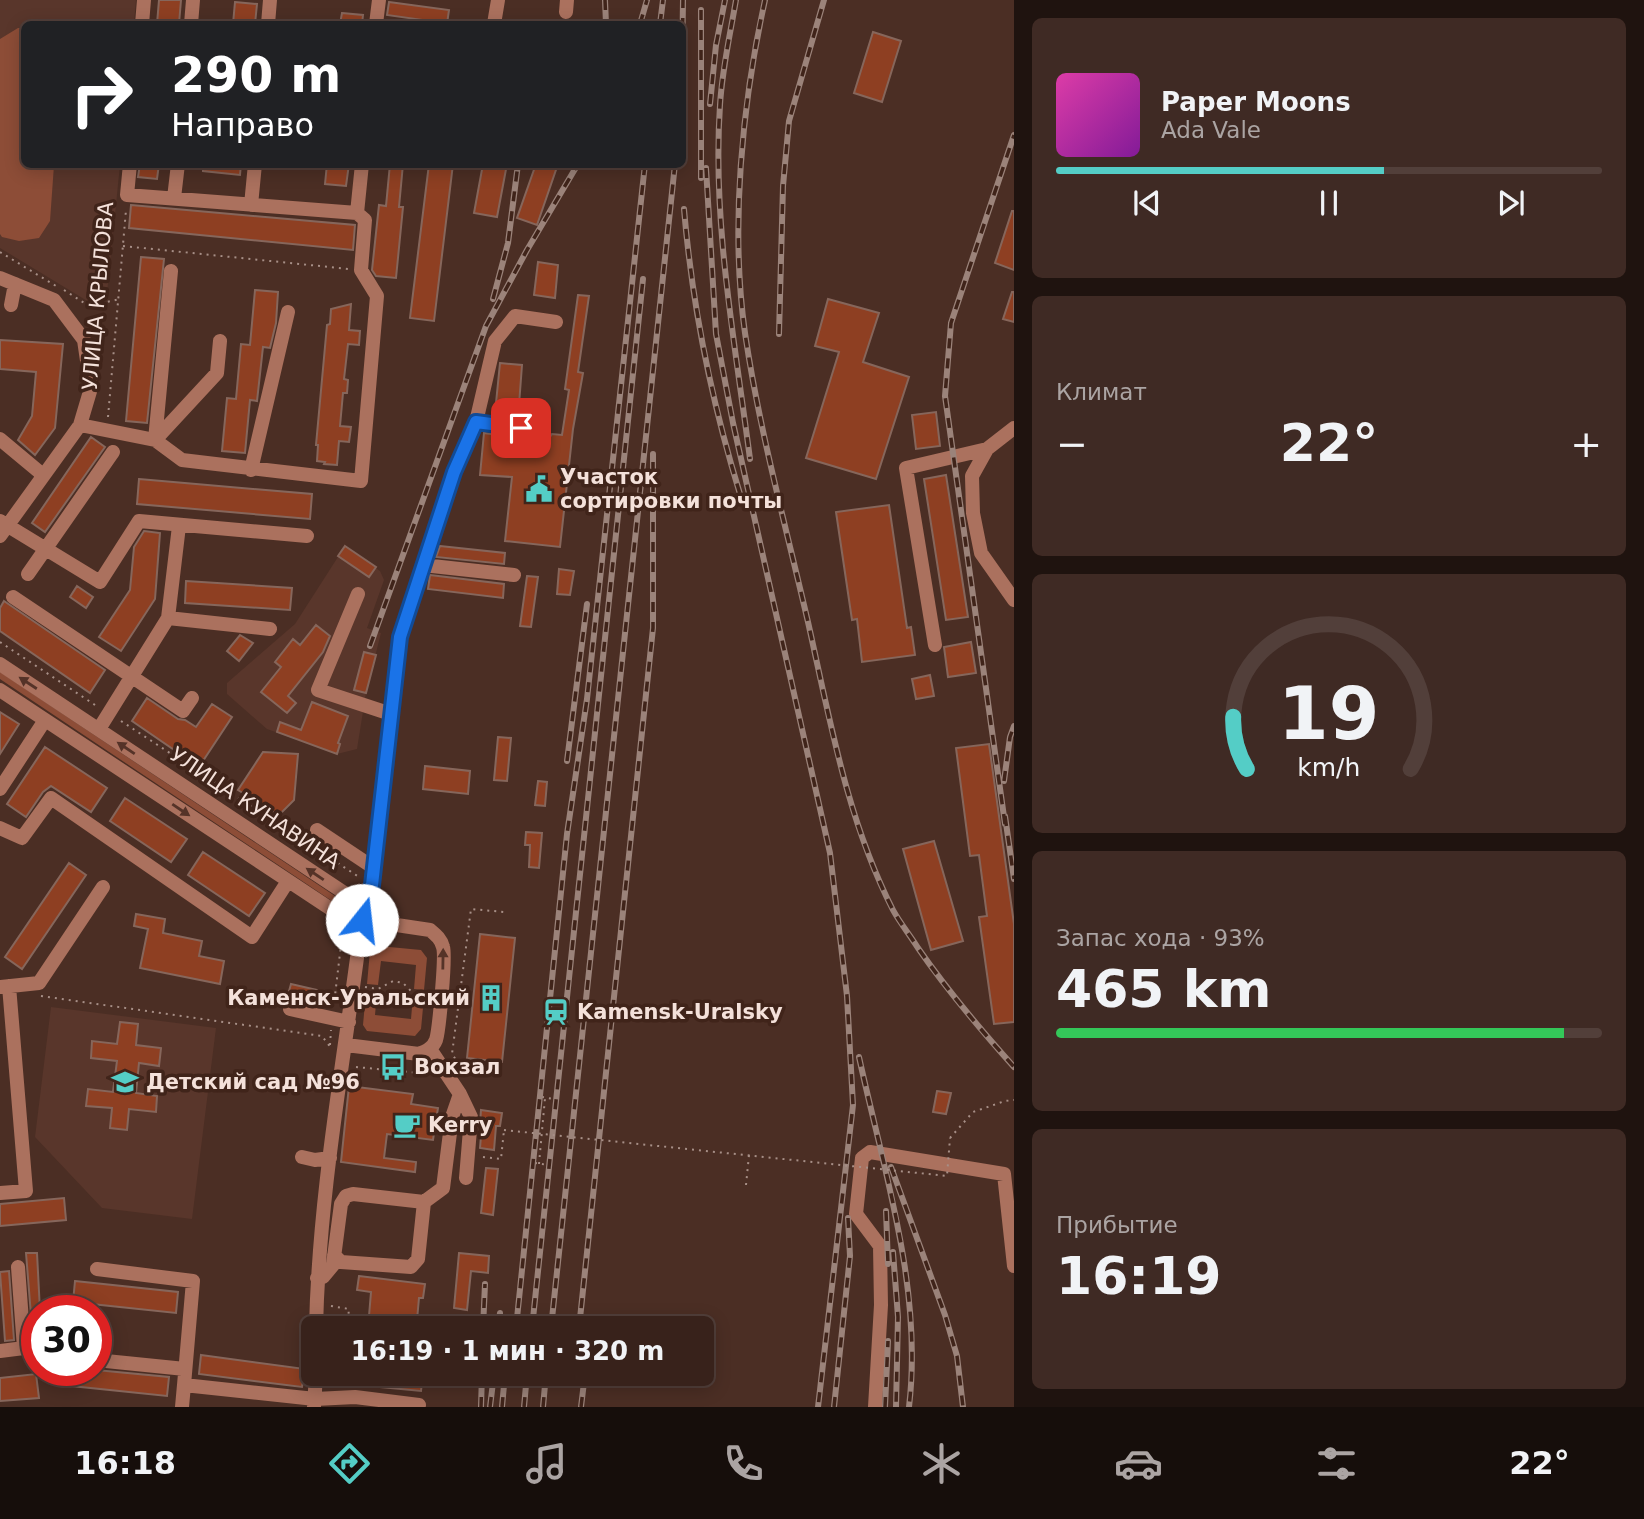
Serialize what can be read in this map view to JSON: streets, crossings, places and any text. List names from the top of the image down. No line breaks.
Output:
{"streets":{"street":["УЛИЦА КРЫЛОВА","УЛИЦА КУНАВИНА"]},"places":{"public building":["Участок сортировки почты"],"building":["Каменск-Уральский"],"station":["Kamensk-Uralsky"],"bus stop":["Вокзал"],"school or university":["Детский сад №96"],"cafe":["Kerry"]},"page":{"turn":["290 m","Направо"],"song":["Paper Moons","Ada Vale"],"tile":["Климат",["Запас хода · 93%","465 km"],["Прибытие","16:19"]],"heat":["−","22°","+"],"limit":"30","trip":"16:19 · 1 мин · 320 m","tabs":["16:18","22°"],"gauge":["19","km/h"]}}
